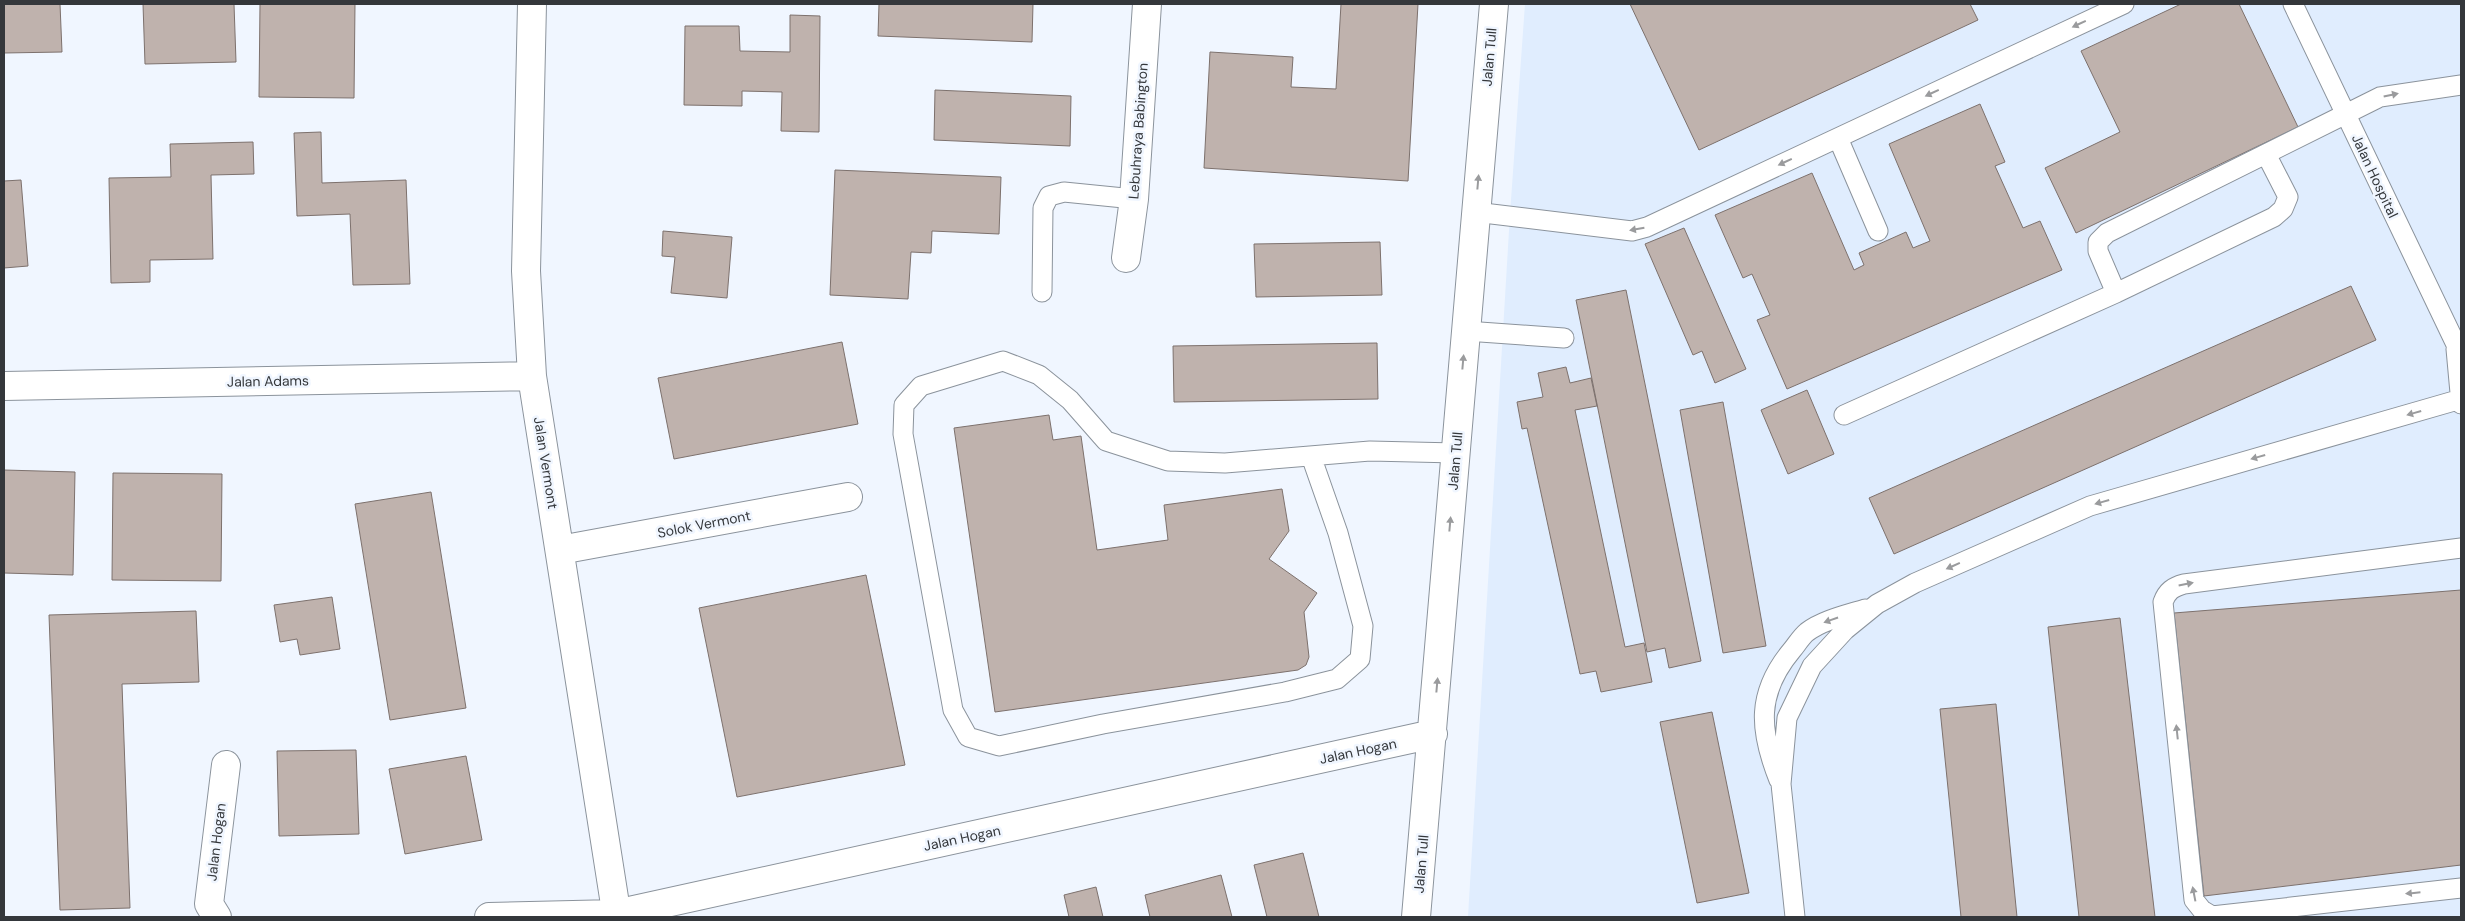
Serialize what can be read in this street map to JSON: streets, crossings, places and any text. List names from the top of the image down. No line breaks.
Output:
{"streets":{"street":["Jalan Tull","Lebuhraya Babington","Jalan Adams","Jalan Vermont","Solok Vermont","Jalan Hogan"],"lane":["Jalan Hospital"]},"crossings":[["Jalan Tull","Jalan Hogan"],["Jalan Adams","Jalan Vermont"],["Jalan Vermont","Solok Vermont"],["Jalan Vermont","Jalan Hogan"]],"one_way":["Jalan Tull"]}
